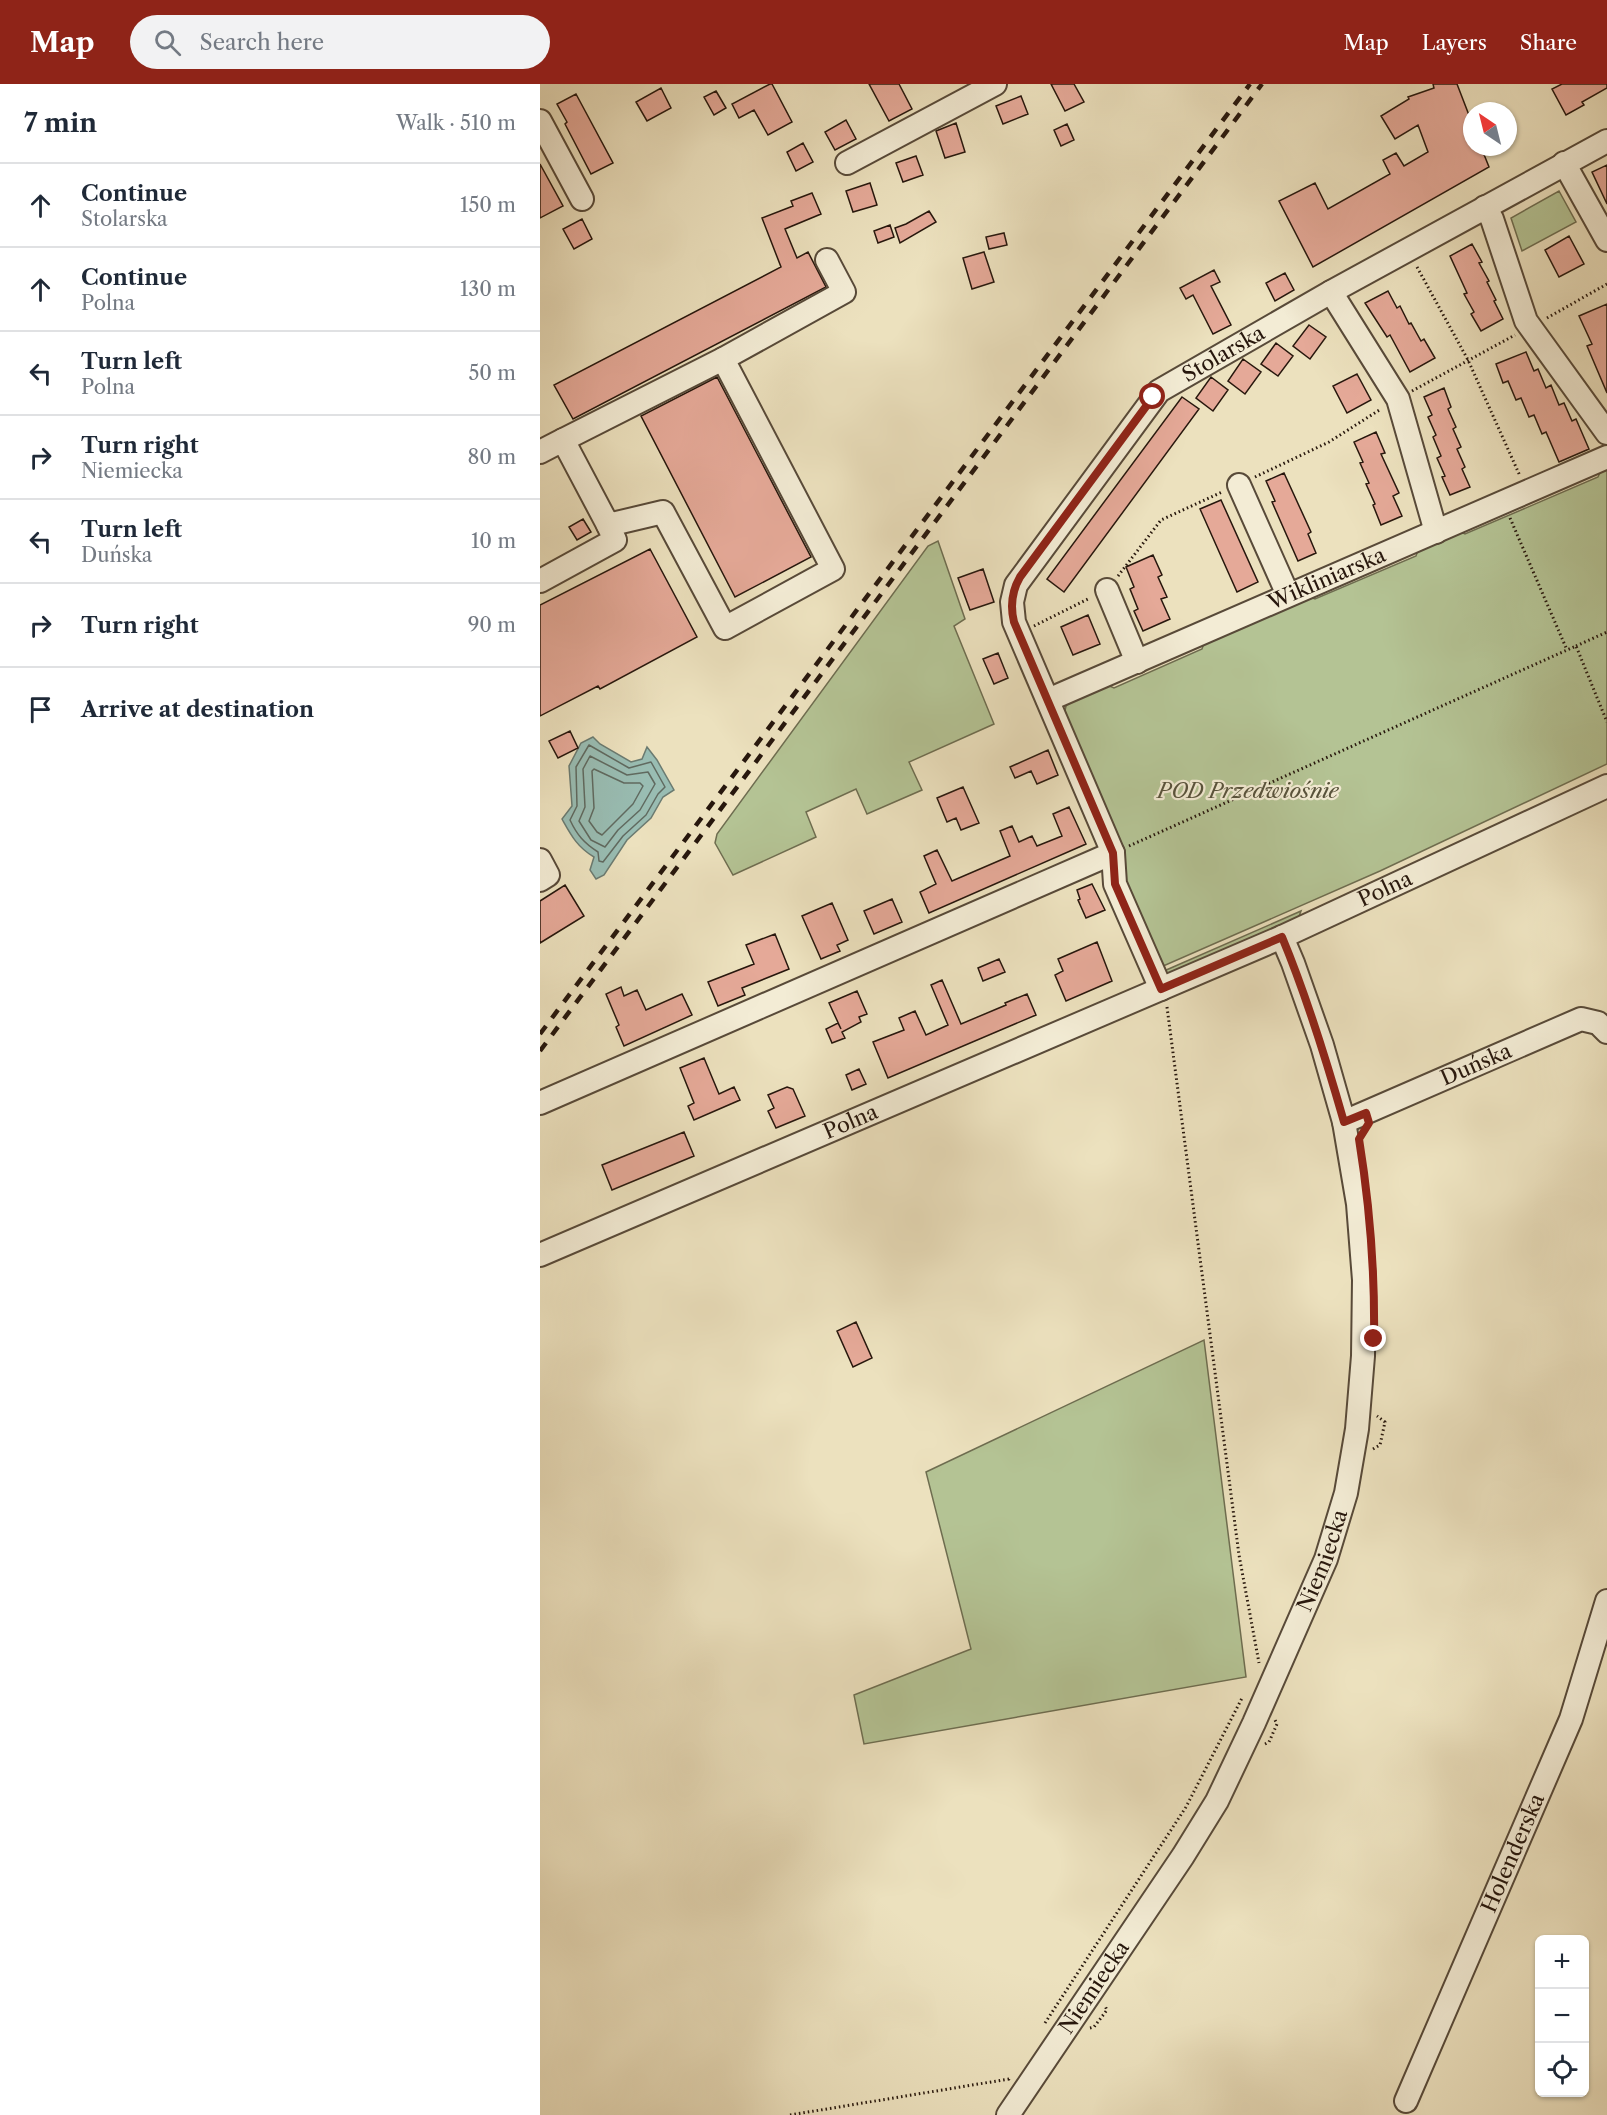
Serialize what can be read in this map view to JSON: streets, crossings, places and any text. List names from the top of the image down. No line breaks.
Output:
{"streets":{"street":["Stolarska","Wikliniarska","Polna","Duńska","Niemiecka","Holenderska"]},"crossings":[["Stolarska","Wikliniarska"],["Polna","Niemiecka"],["Duńska","Niemiecka"]],"parks":["POD Przedwiośnie"],"north":"top left","page":{"header":"Map","search":"Search here","nav":["Map","Layers","Share"],"heading":["7 min","Walk · 510 m"],"list":[["Continue","Stolarska","150 m"],["Continue","Polna","130 m"],["Turn left","Polna","50 m"],["Turn right","Niemiecka","80 m"],["Turn left","Duńska","10 m"],["Turn right","90 m"],"Arrive at destination"],"map_buttons":["+","−"]}}
